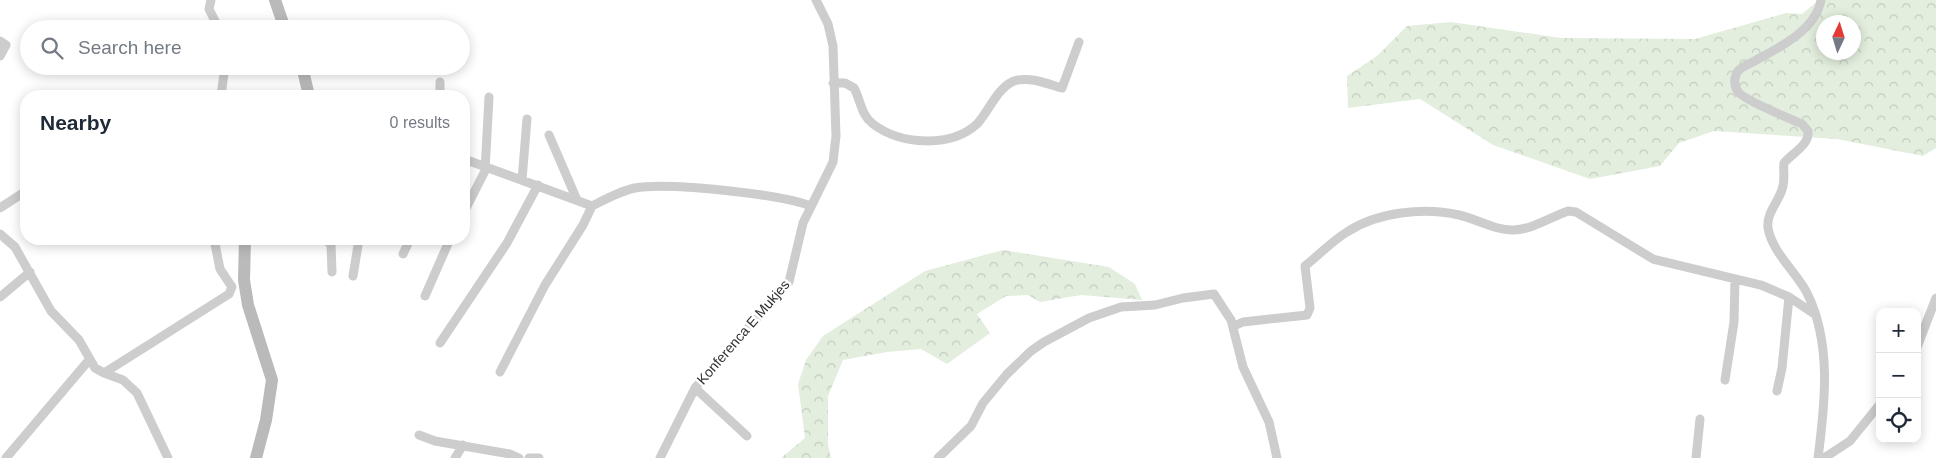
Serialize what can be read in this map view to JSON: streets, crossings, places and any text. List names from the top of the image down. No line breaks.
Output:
{"streets":{"street":["Konferenca E Mukjes"]},"north":"top","page":{"search":"Search here","heading":["Nearby","0 results"],"map_buttons":["+","−"]}}
